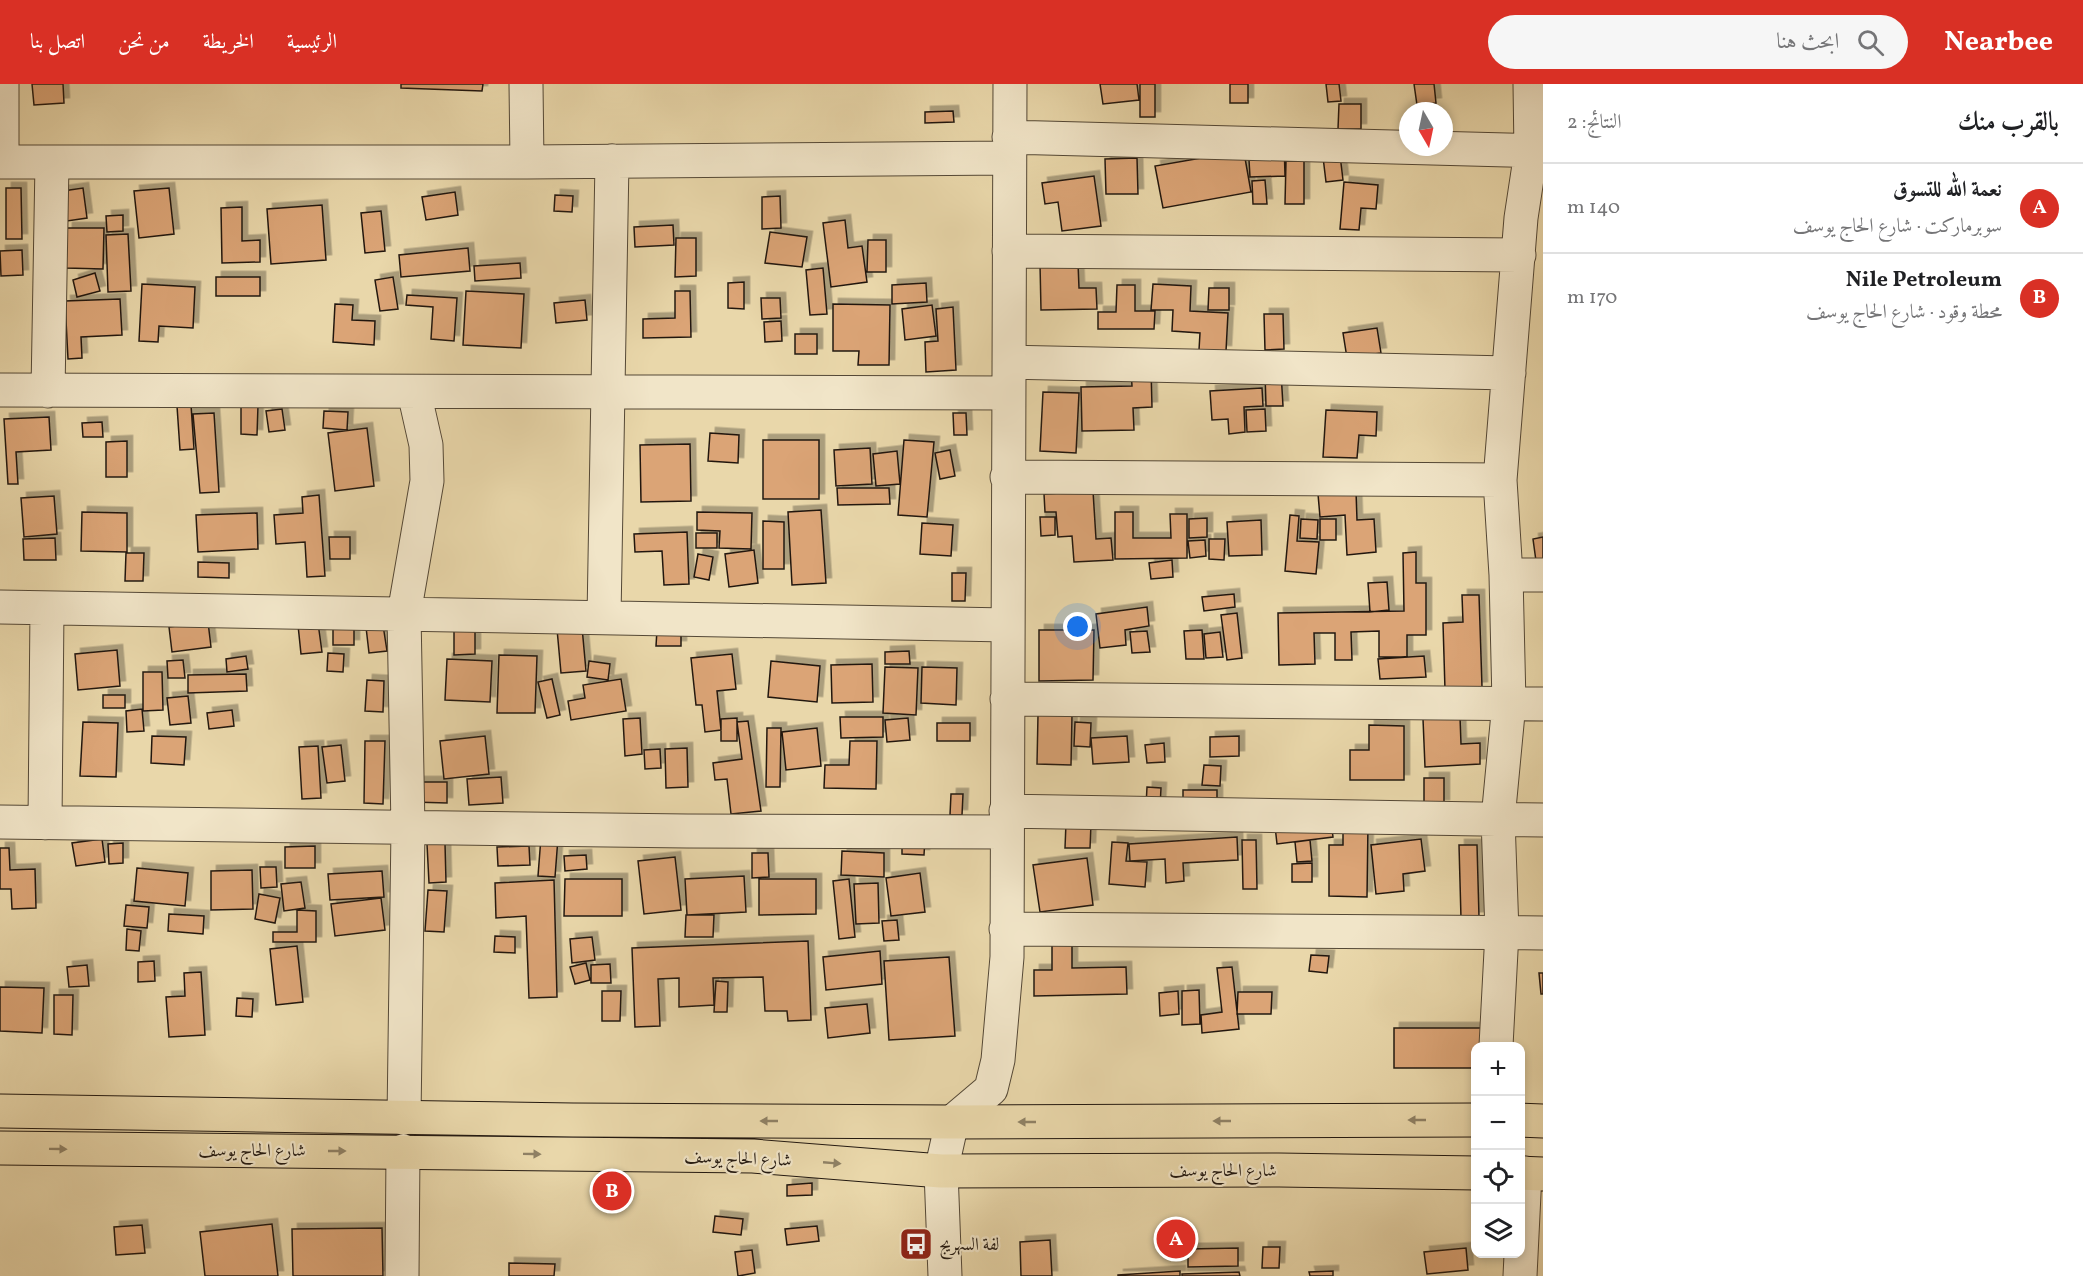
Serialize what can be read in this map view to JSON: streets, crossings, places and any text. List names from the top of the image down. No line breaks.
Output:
{"streets":{"main road":["شارع الحاج يوسف"]},"places":{"bus stop":["لفة السهريج"]},"north":"bottom","page":{"header":"Nearbee","search":"ابحث هنا","nav":["الرئيسية","الخريطة","من نحن","اتصل بنا"],"heading":["بالقرب منك","النتائج: 2"],"list":[{"mark":"A","name":"نعمة الله للتسوق","note":"سوبرماركت · شارع الحاج يوسف","value":"140 m"},{"mark":"B","name":"Nile Petroleum","note":"محطة وقود · شارع الحاج يوسف","value":"170 m"}],"map_buttons":["+","−"],"pins":["B","A"]}}
